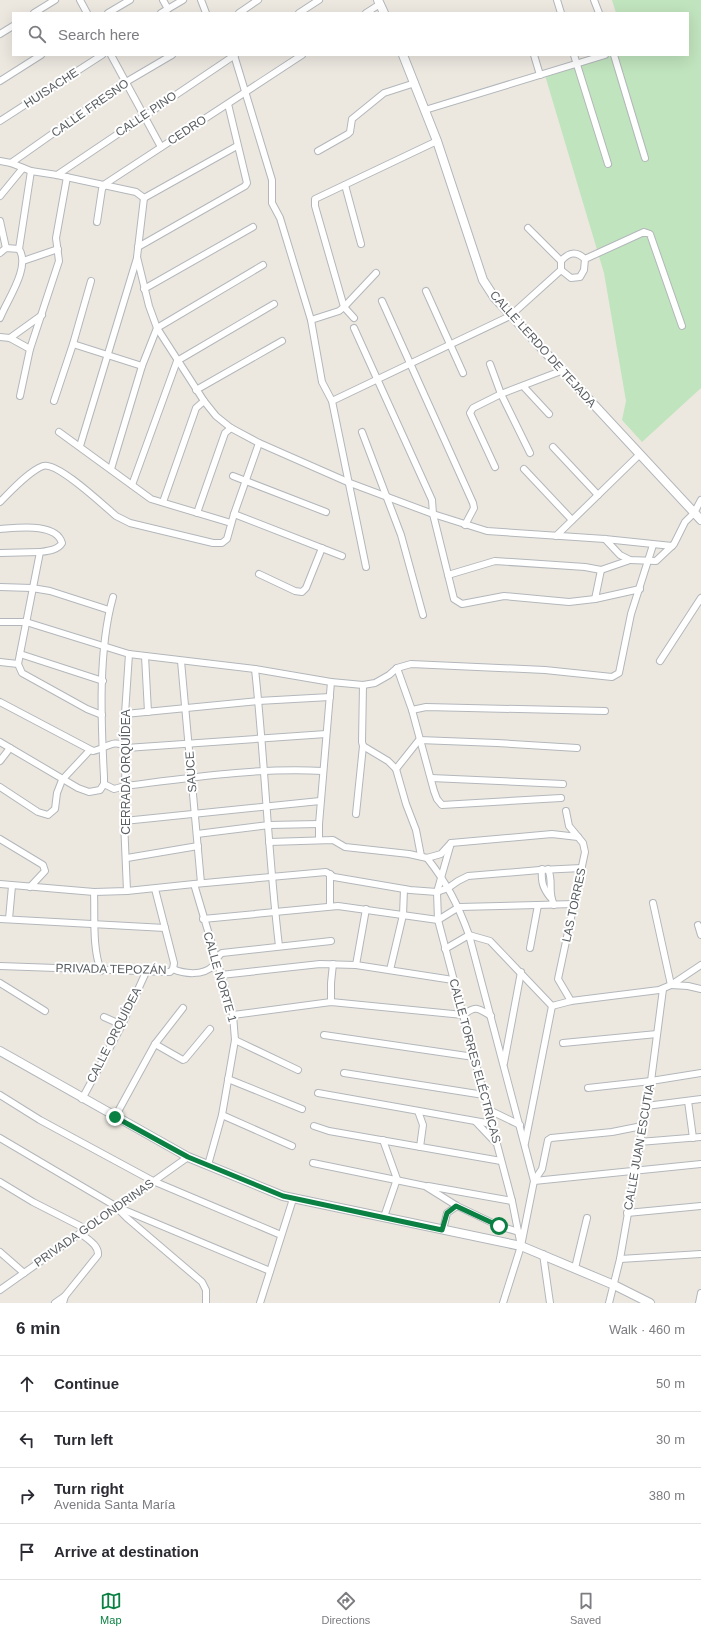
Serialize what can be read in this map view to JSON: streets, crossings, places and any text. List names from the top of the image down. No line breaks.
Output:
{"streets":{"main road":["CALLE LERDO DE TEJADA"],"street":["HUISACHE","CALLE FRESNO","CALLE PINO","CEDRO","CERRADA ORQUÍDEA","SAUCE","LAS TORRES","PRIVADA TEPOZÁN","CALLE NORTE 1","CALLE ORQUÍDEA","CALLE TORRES ELÉCTRICAS","CALLE JUAN ESCUTIA","PRIVADA GOLONDRINAS"]},"crossings":[["PRIVADA TEPOZÁN","CALLE NORTE 1"],["PRIVADA TEPOZÁN","CALLE ORQUÍDEA"]],"page":{"search":"Search here","heading":["6 min","Walk · 460 m"],"list":[["Continue","50 m"],["Turn left","30 m"],["Turn right","Avenida Santa María","380 m"],"Arrive at destination"],"nav":["Map","Directions","Saved"]}}
